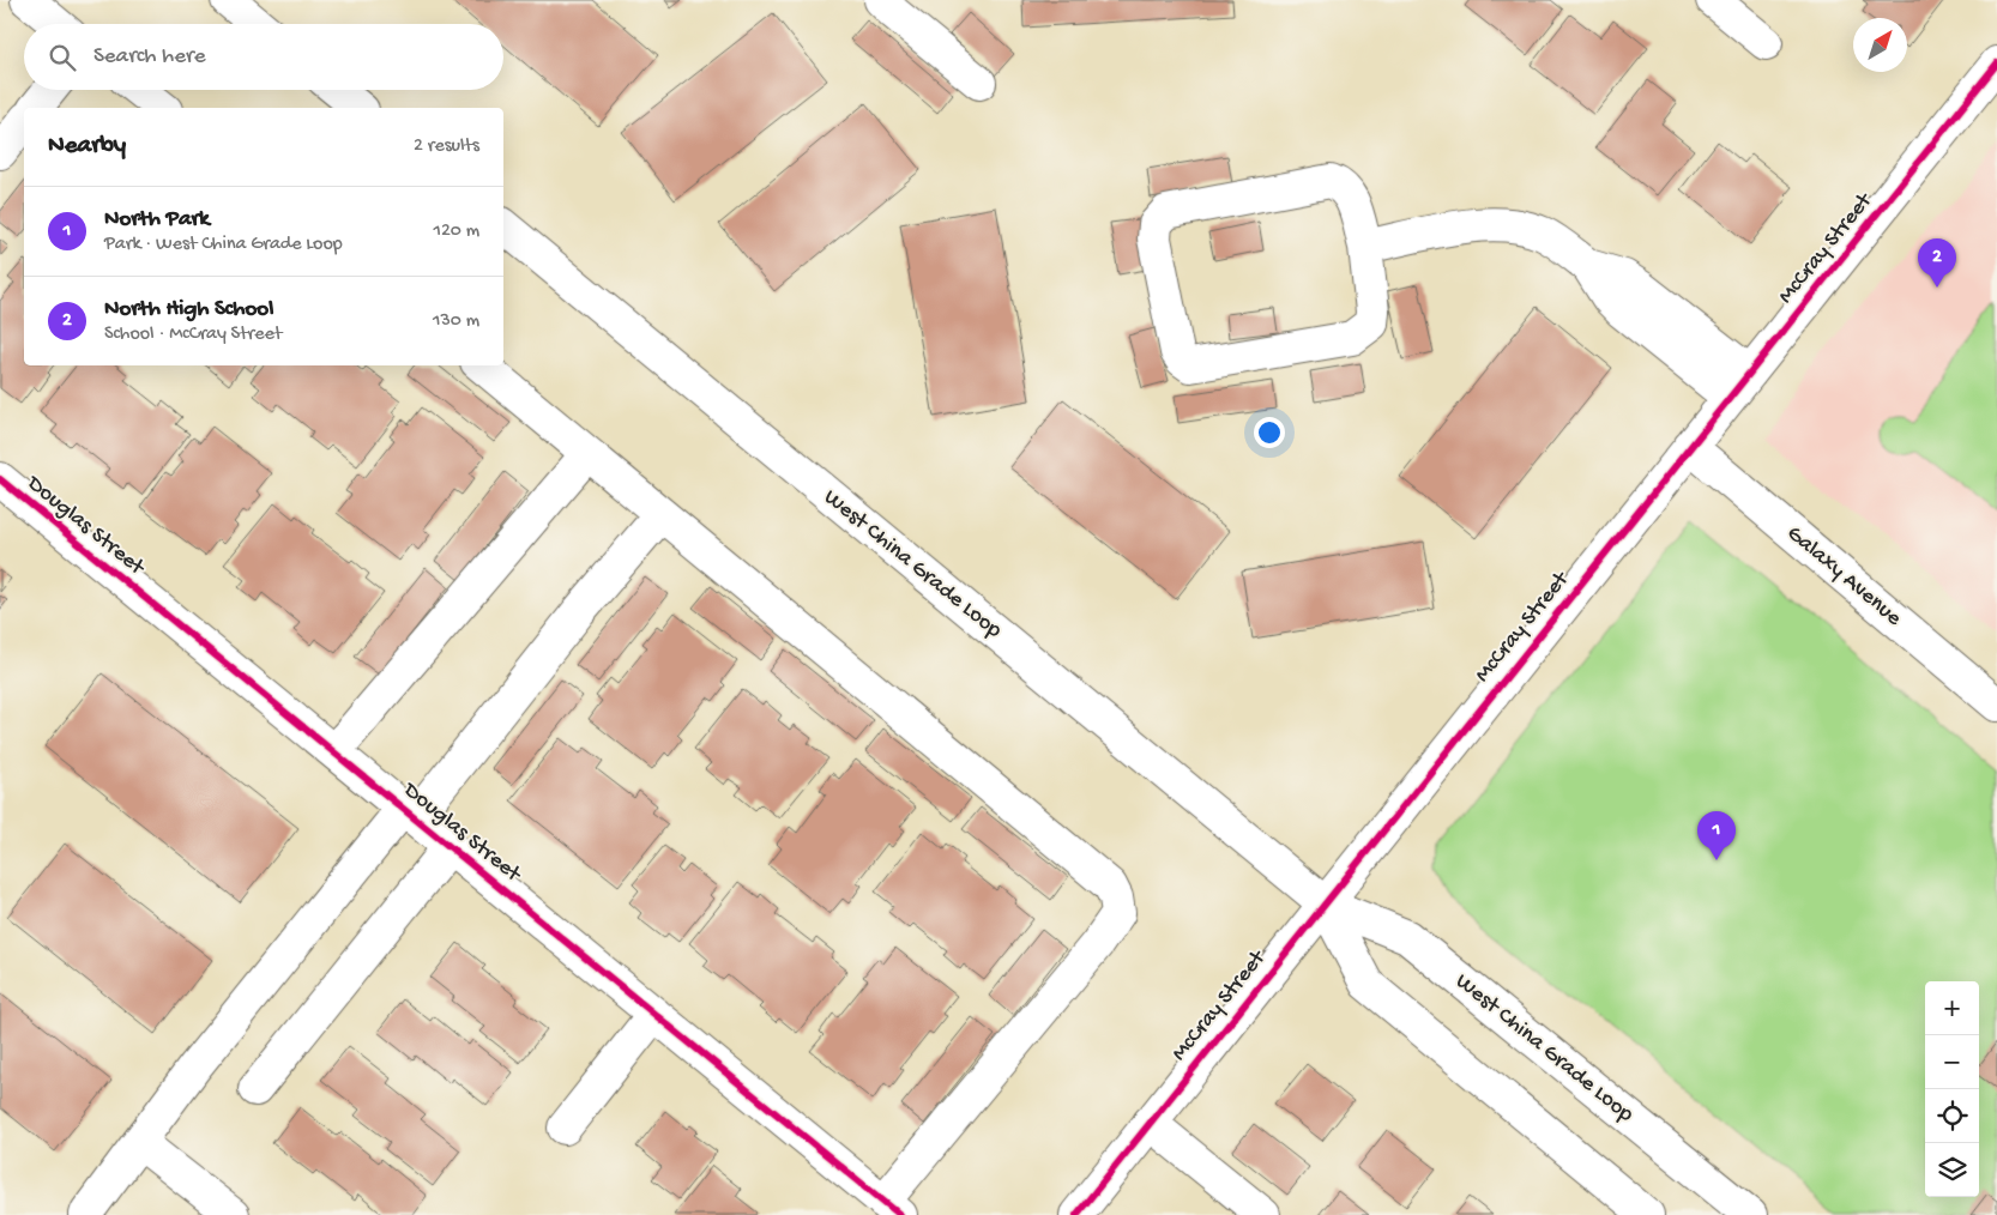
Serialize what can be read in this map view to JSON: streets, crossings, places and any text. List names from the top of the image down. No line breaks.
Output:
{"streets":{"street":["McCray Street","Douglas Street","West China Grade Loop","Galaxy Avenue"]},"crossings":[["McCray Street","West China Grade Loop"],["McCray Street","Galaxy Avenue"]],"north":"top right","page":{"search":"Search here","heading":["Nearby","2 results"],"list":[{"mark":"1","name":"North Park","note":"Park · West China Grade Loop","value":"120 m"},{"mark":"2","name":"North High School","note":"School · McCray Street","value":"130 m"}],"pins":["2","1"],"map_buttons":["+","−"]}}
